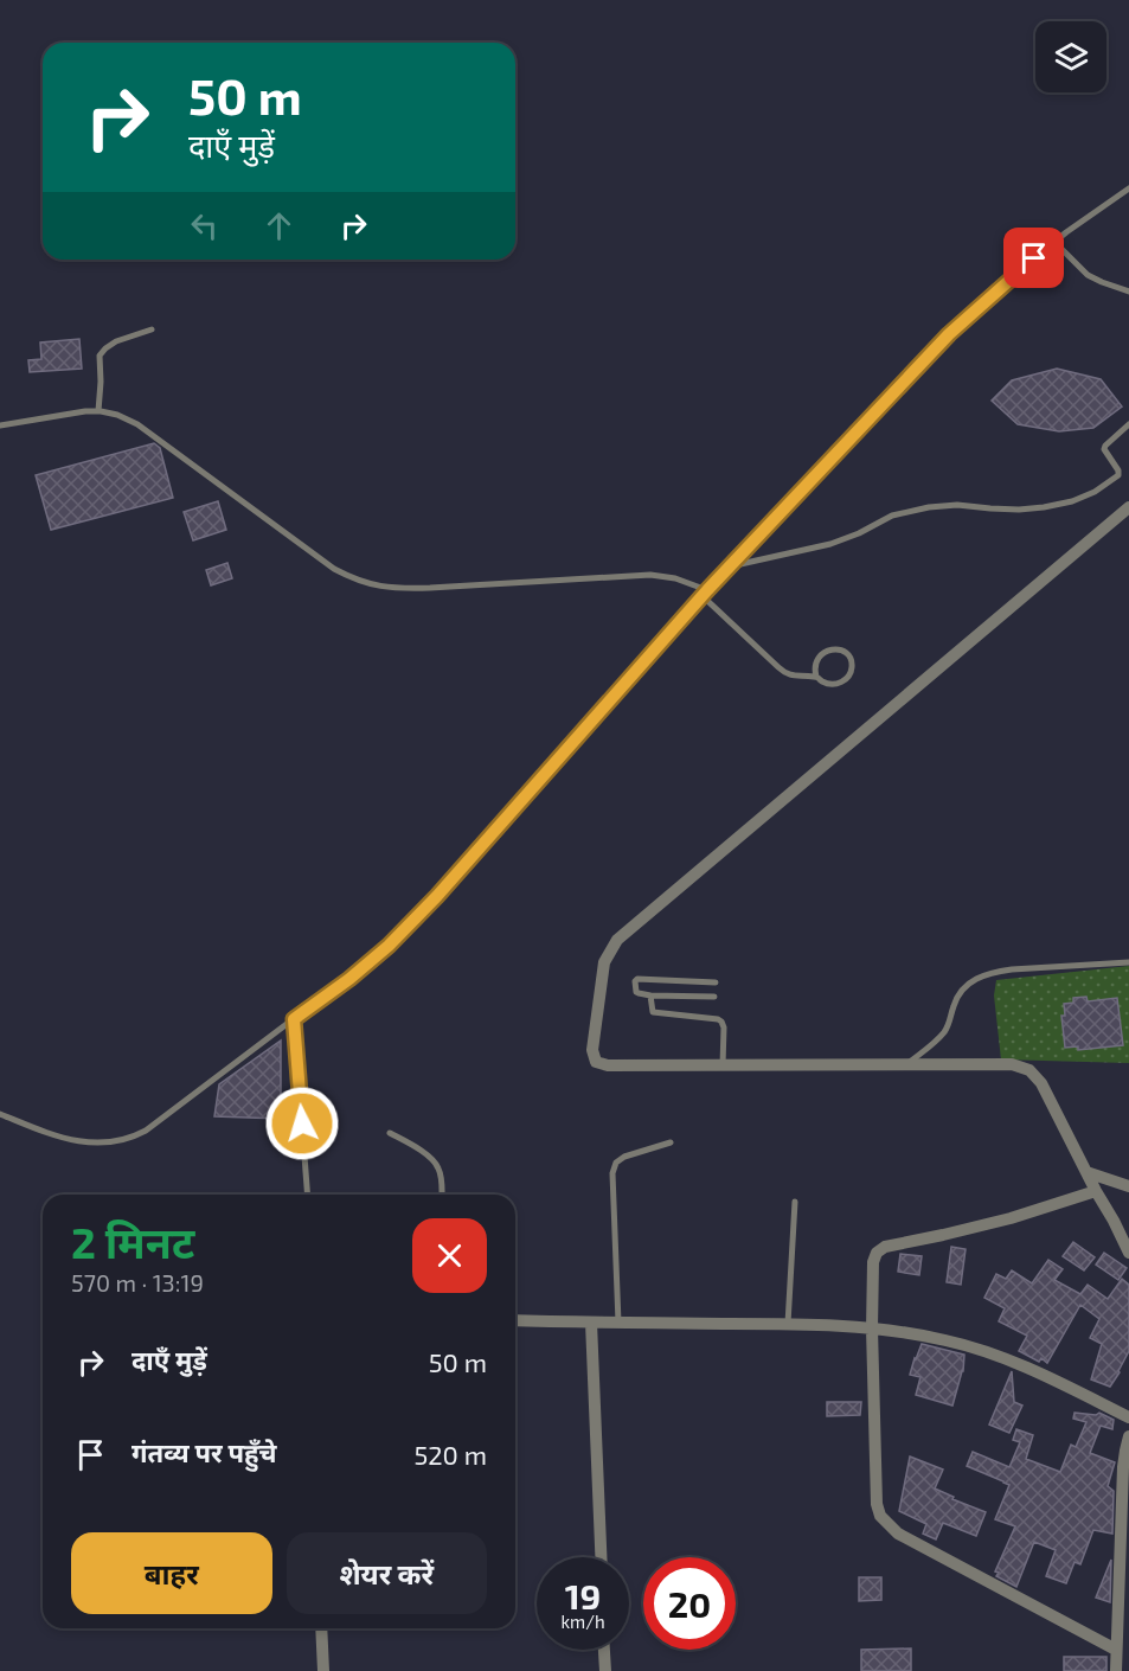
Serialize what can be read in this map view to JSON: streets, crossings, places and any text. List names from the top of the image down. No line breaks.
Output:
{"page":{"turn":["50 m","दाएँ मुड़ें"],"heading":["2 मिनट","570 m · 13:19"],"list":[{"name":"दाएँ मुड़ें","value":"50 m"},{"name":"गंतव्य पर पहुँचे","value":"520 m"}],"buttons":["बाहर","शेयर करें"],"speed":"19 km/h","limit":"20"}}
